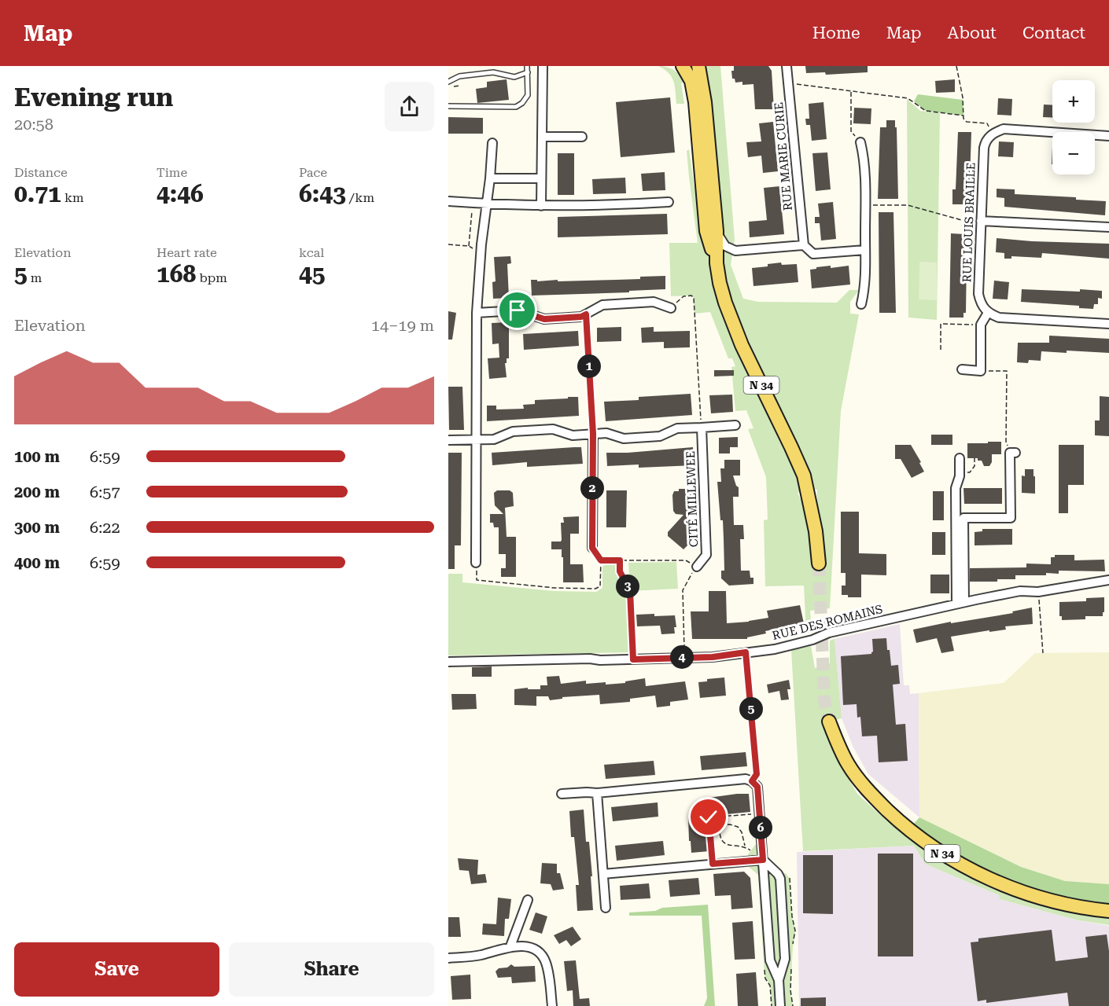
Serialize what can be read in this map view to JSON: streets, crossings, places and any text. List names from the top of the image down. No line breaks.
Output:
{"streets":{"main road":["N 34"],"street":["RUE MARIE CURIE","RUE LOUIS BRAILLE","CITÉ MILLEWEE","RUE DES ROMAINS"]},"page":{"header":"Map","nav":["Home","Map","About","Contact"],"heading":["Evening run","20:58"],"map_buttons":["+","−"],"stats":[["Distance","0.71 km"],["Time","4:46"],["Pace","6:43 /km"],["Elevation","5 m"],["Heart rate","168 bpm"],["kcal","45"]],"chart":["Elevation","14–19 m"],"pins":["1","2","3","4","5","6"],"list":[{"name":"100 m","note":"6:59"},{"name":"200 m","note":"6:57"},{"name":"300 m","note":"6:22"},{"name":"400 m","note":"6:59"}],"buttons":["Save","Share"]}}
